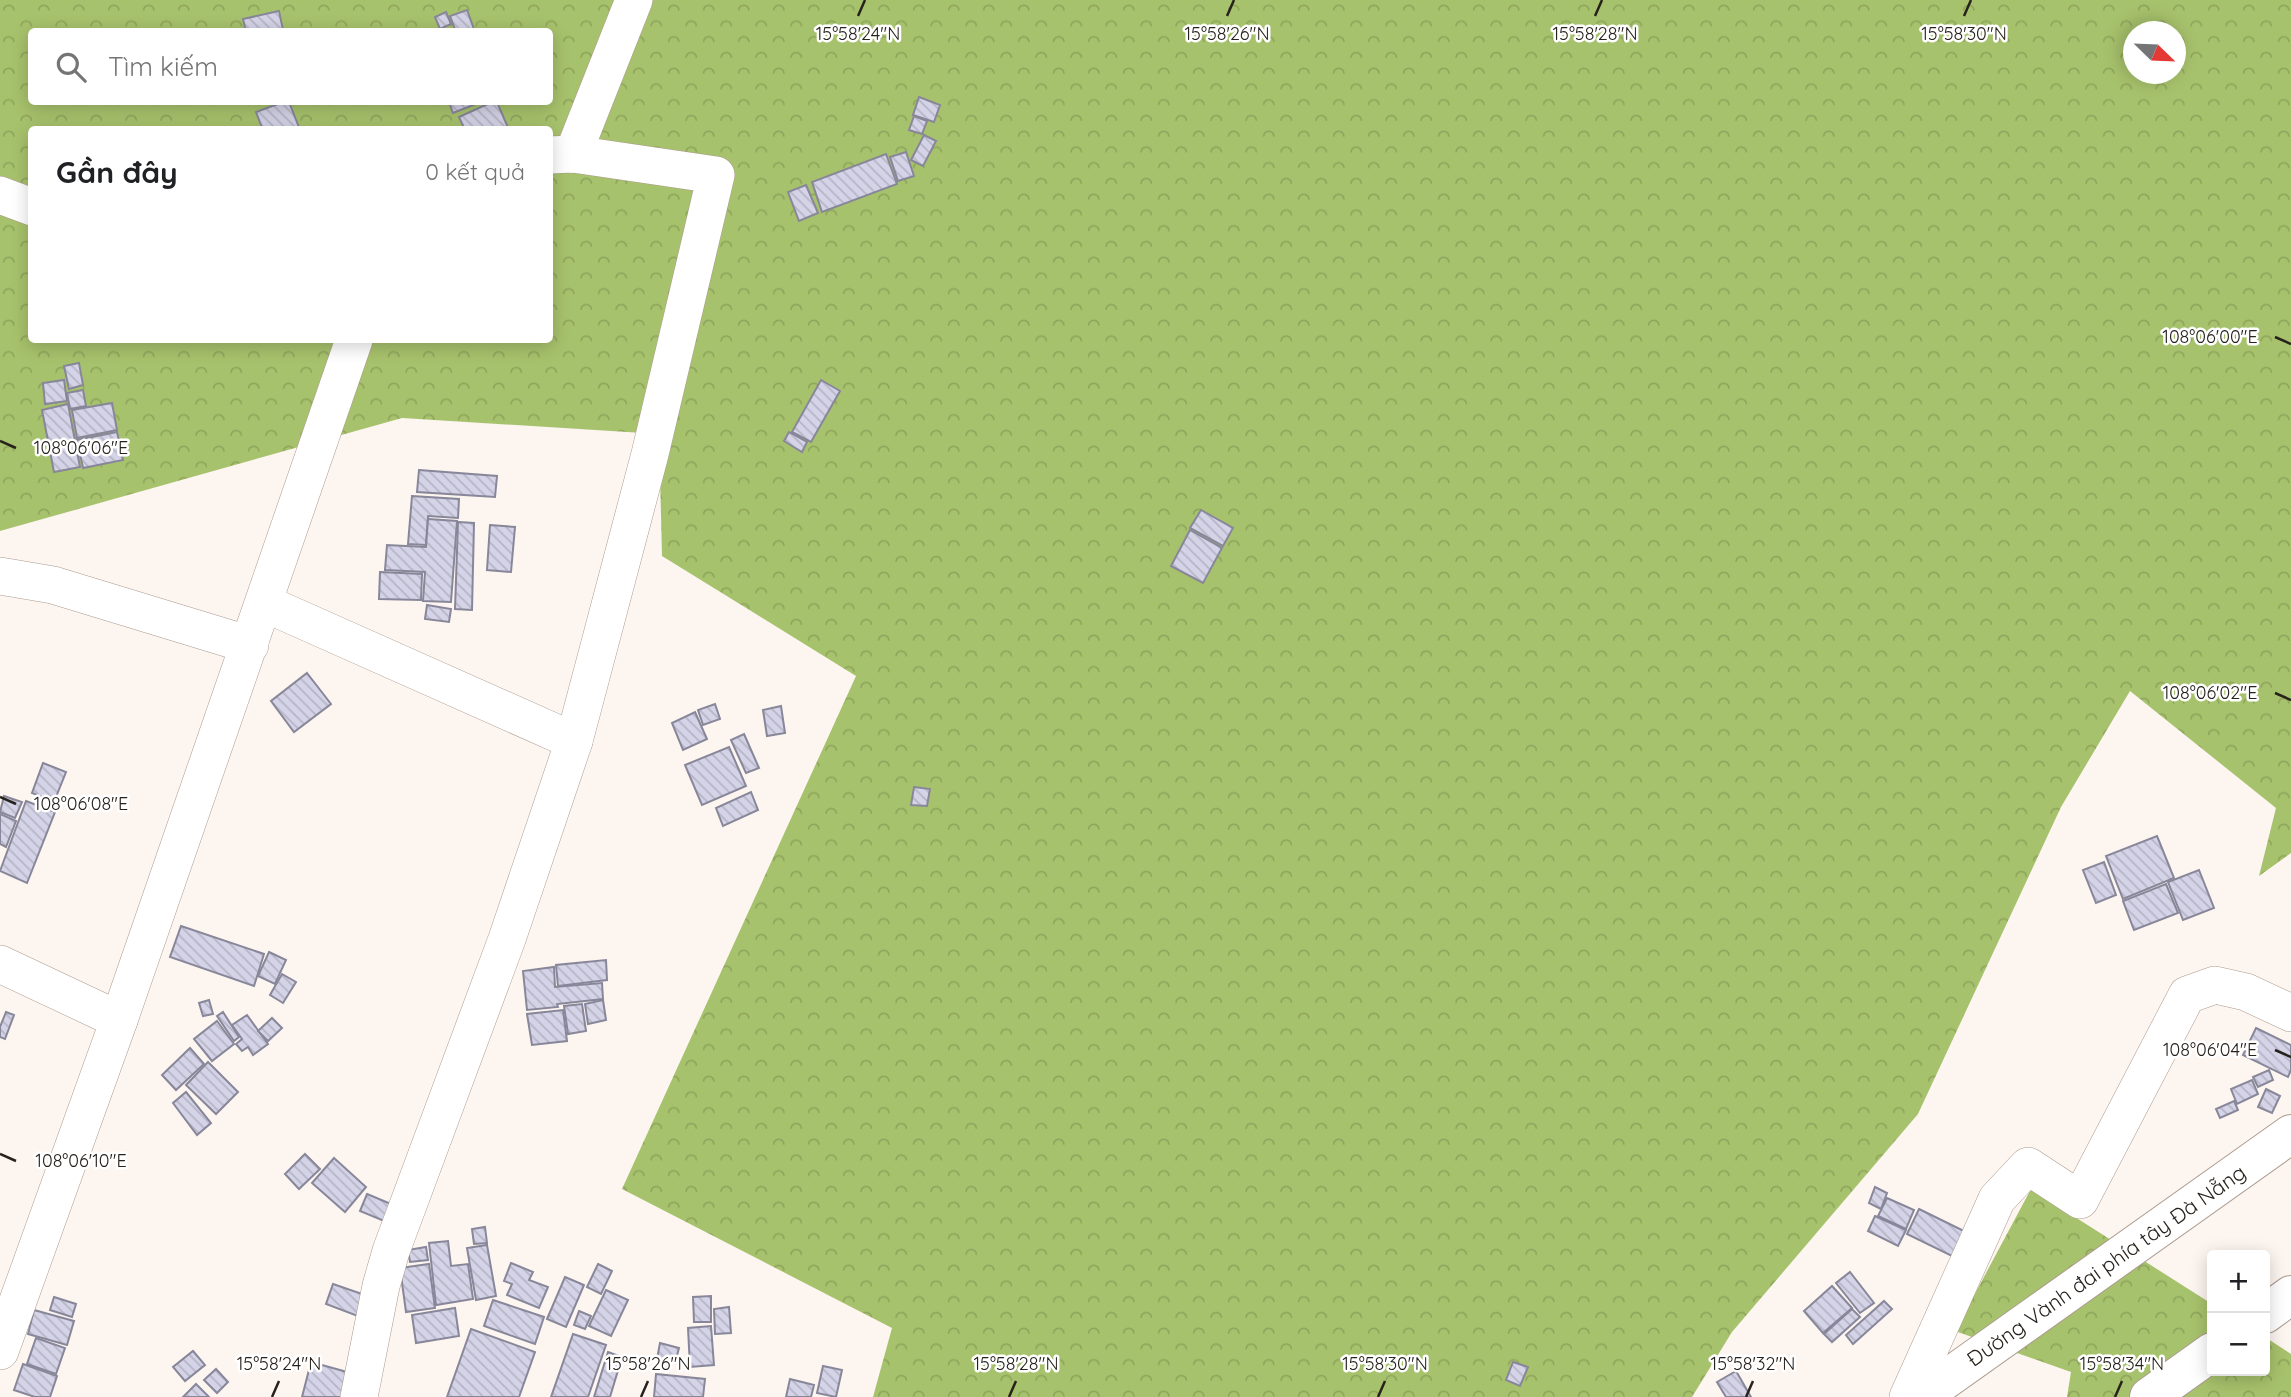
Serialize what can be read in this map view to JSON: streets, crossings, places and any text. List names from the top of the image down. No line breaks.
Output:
{"streets":{"main road":["Đường Vành đai phía tây Đà Nẵng"]},"north":"bottom right","page":{"search":"Tìm kiếm","heading":["Gần đây","0 kết quả"],"map_buttons":["+","−"]},"coordinates":["15°58'24\"N","15°58'26\"N","15°58'28\"N","15°58'30\"N","108°06'00\"E","108°06'06\"E","108°06'02\"E","108°06'08\"E","108°06'04\"E","108°06'10\"E","15°58'32\"N","15°58'34\"N"]}
